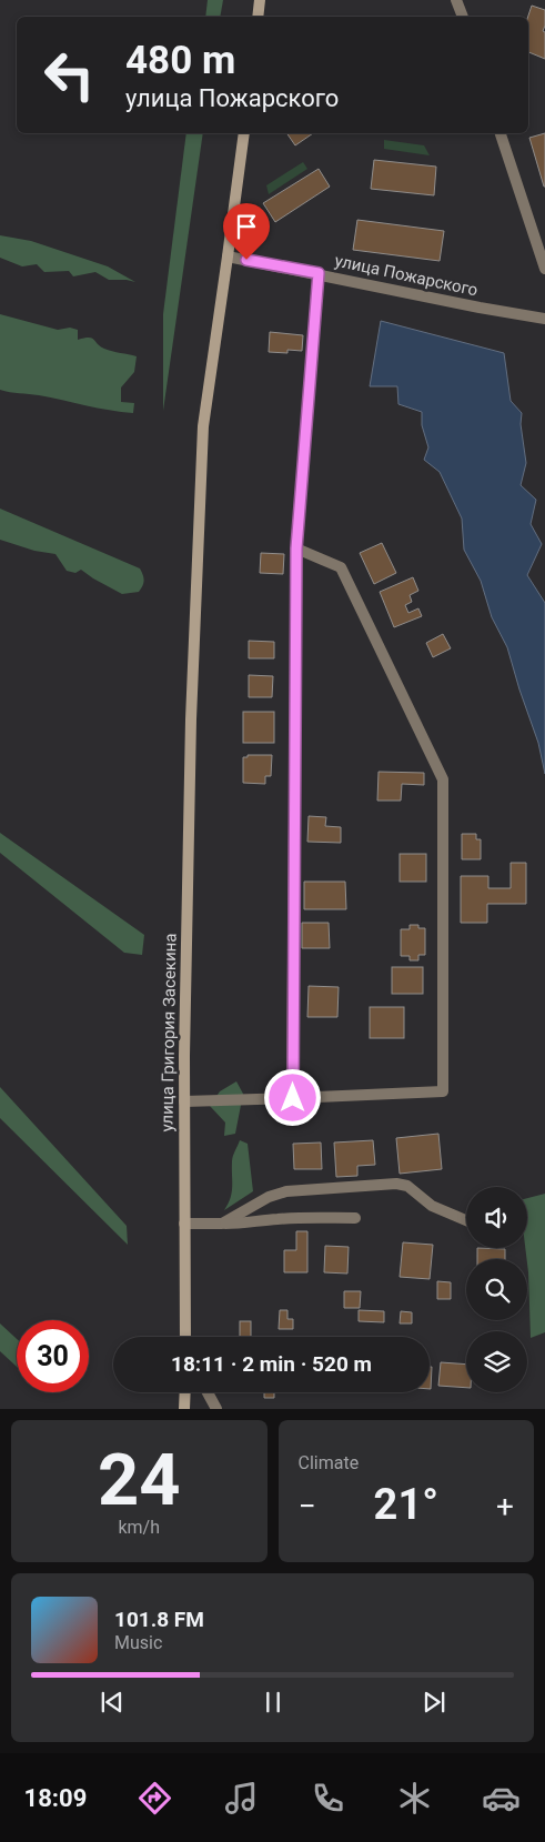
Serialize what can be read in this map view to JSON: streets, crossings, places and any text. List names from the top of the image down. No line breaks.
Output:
{"streets":{"main road":["улица Григория Засекина"],"street":["улица Пожарского"]},"crossings":[["улица Пожарского","улица Григория Засекина"]],"page":{"turn":["480 m","улица Пожарского"],"limit":"30","trip":"18:11 · 2 min · 520 m","tile":[["24","km/h"],"Climate"],"heat":["−","21°","+"],"song":["101.8 FM","Music"],"tabs":"18:09"}}
